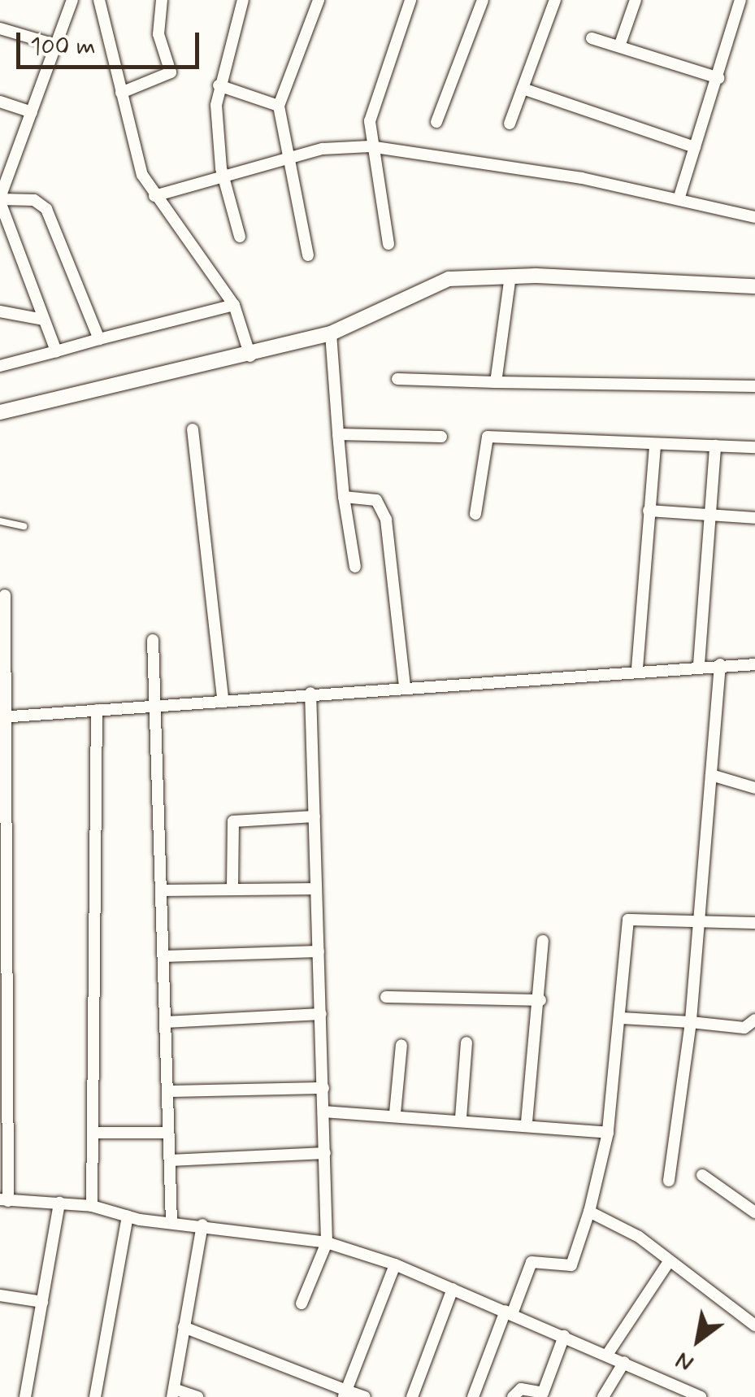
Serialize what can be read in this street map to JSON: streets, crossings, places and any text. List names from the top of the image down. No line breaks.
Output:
{"scale_bar":"100 m","north":"bottom left"}
